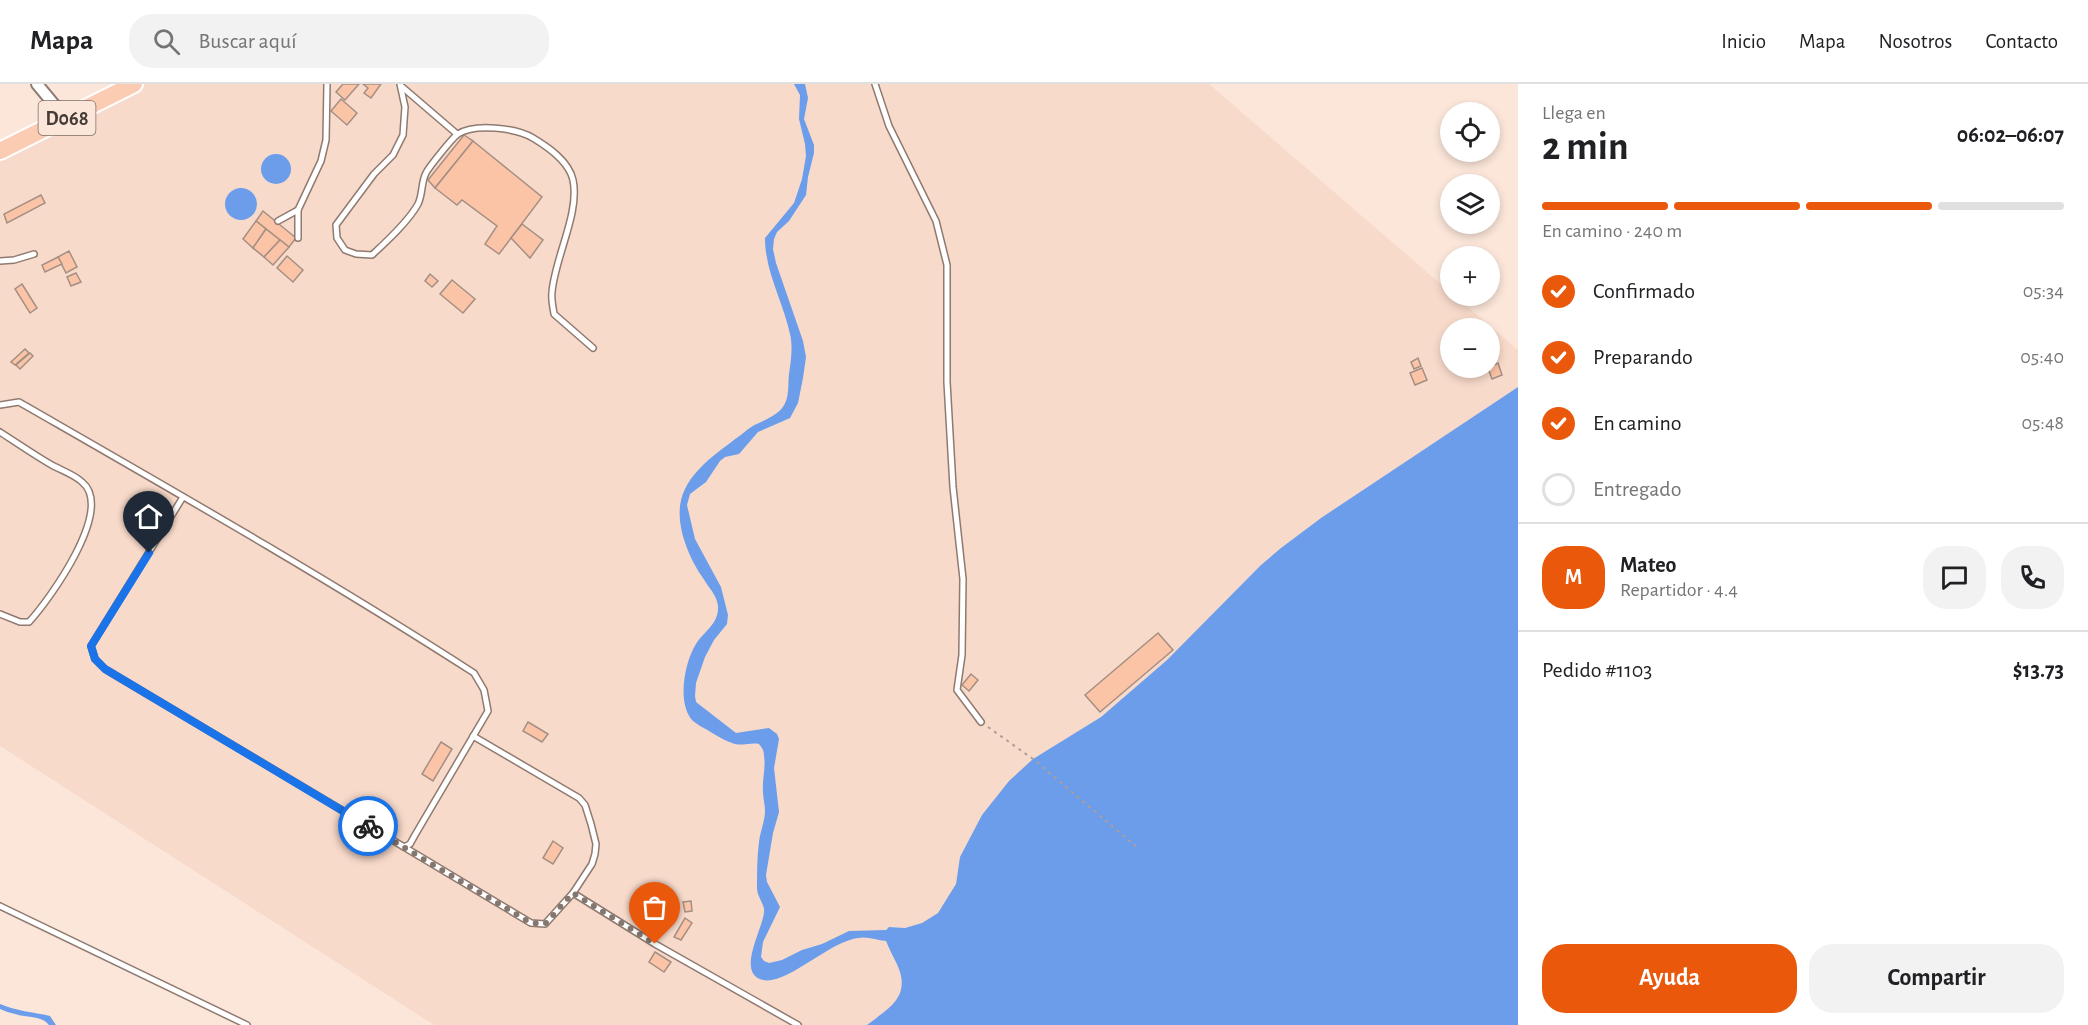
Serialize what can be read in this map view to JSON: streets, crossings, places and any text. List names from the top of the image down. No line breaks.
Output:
{"streets":{"main road":["D068"]},"page":{"header":"Mapa","search":"Buscar aquí","nav":["Inicio","Mapa","Nosotros","Contacto"],"heading":["2 min","Llega en","06:02–06:07"],"panel":["Mateo","Repartidor · 4.4","Pedido #1103","$13.73"],"map_buttons":["+","−"],"bar":"En camino · 240 m","list":[["Confirmado","05:34"],["Preparando","05:40"],["En camino","05:48"],"Entregado"],"round":"M","buttons":["Ayuda","Compartir"]}}
